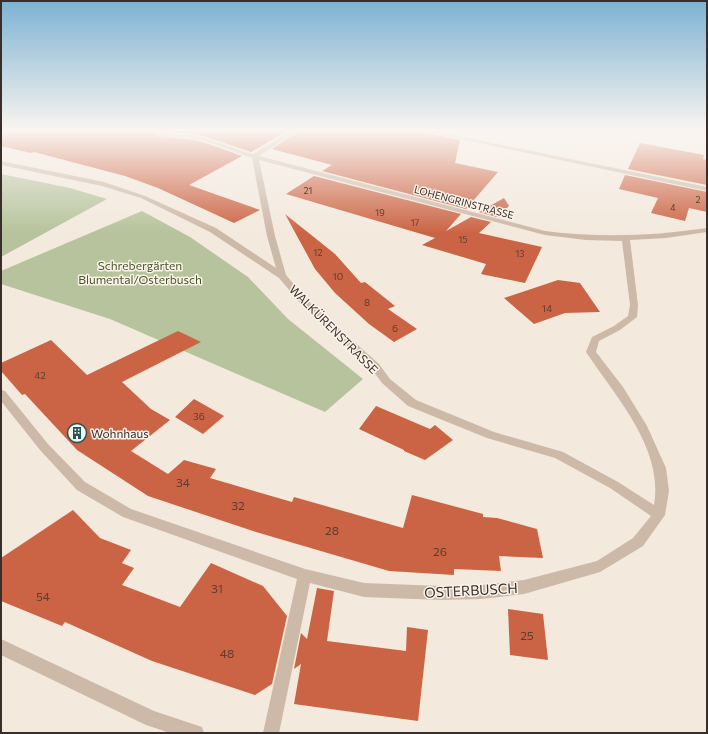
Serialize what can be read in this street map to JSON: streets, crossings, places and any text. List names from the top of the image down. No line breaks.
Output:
{"streets":{"street":["LOHENGRINSTRASSE","WALKÜRENSTRASSE","OSTERBUSCH"]},"crossings":[["LOHENGRINSTRASSE","OSTERBUSCH"],["WALKÜRENSTRASSE","OSTERBUSCH"]],"parks":["Schrebergärten Blumental/Osterbusch"],"places":{"building":["Wohnhaus"]},"house_numbers":["21","2","4","19","17","15","12","13","10","8","14","6","42","36","34","32","28","26","31","54","25","48"]}
